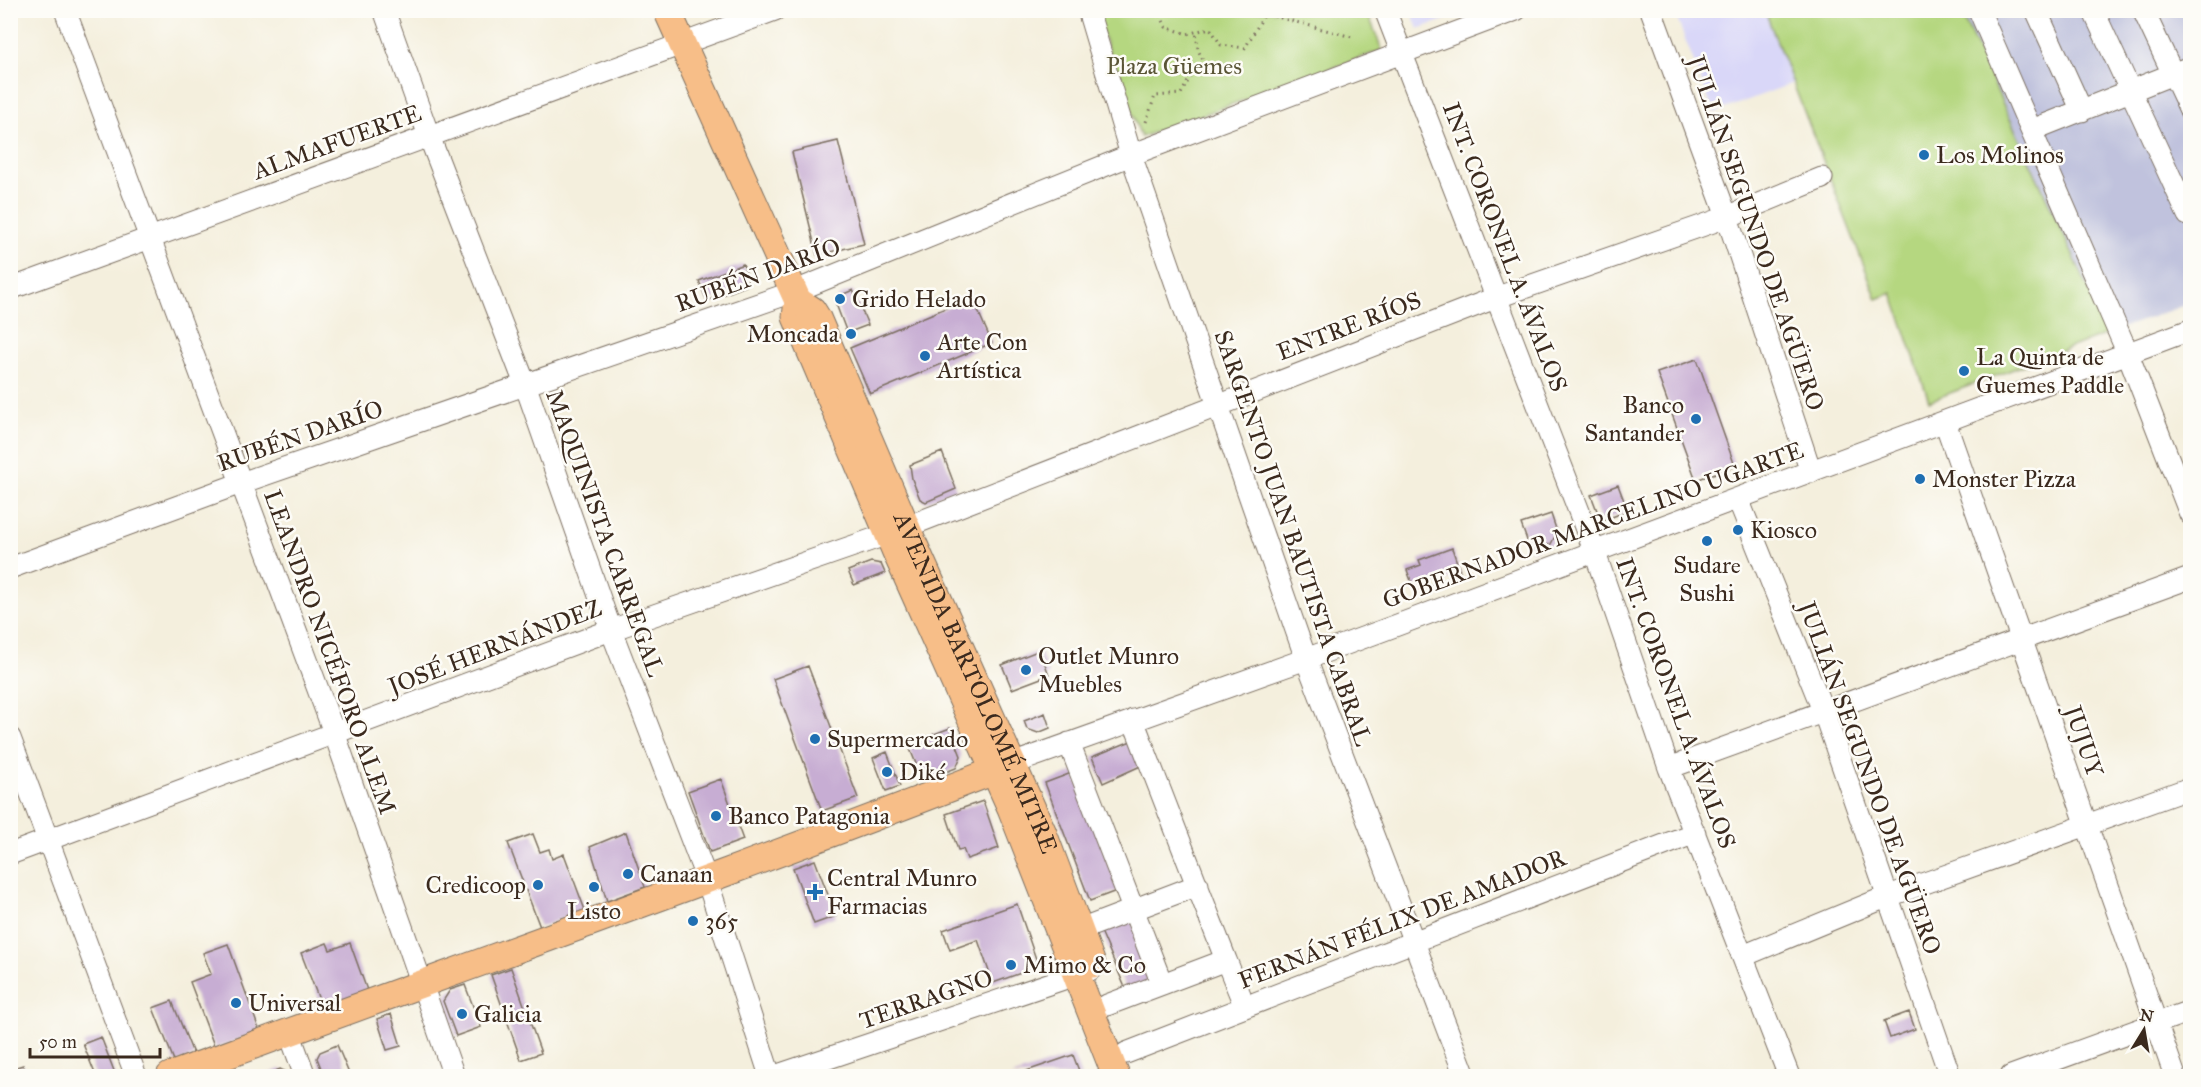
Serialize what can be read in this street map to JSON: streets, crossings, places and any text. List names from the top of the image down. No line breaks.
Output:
{"streets":{"main road":["AVENIDA BARTOLOMÉ MITRE"],"street":["ALMAFUERTE","JULIÁN SEGUNDO DE AGÜERO","INT. CORONEL A. ÁVALOS","RUBÉN DARÍO","ENTRE RÍOS","GOBERNADOR MARCELINO UGARTE","MAQUINISTA CARREGAL","SARGENTO JUAN BAUTISTA CABRAL","JOSÉ HERNÁNDEZ","LEANDRO NICÉFORO ALEM","JUJUY","FERNÁN FÉLIX DE AMADOR","TERRAGNO"]},"crossings":[["ALMAFUERTE","MAQUINISTA CARREGAL"],["ALMAFUERTE","LEANDRO NICÉFORO ALEM"],["ALMAFUERTE","AVENIDA BARTOLOMÉ MITRE"],["JULIÁN SEGUNDO DE AGÜERO","ENTRE RÍOS"],["JULIÁN SEGUNDO DE AGÜERO","GOBERNADOR MARCELINO UGARTE"],["INT. CORONEL A. ÁVALOS","RUBÉN DARÍO"],["INT. CORONEL A. ÁVALOS","ENTRE RÍOS"],["INT. CORONEL A. ÁVALOS","GOBERNADOR MARCELINO UGARTE"],["INT. CORONEL A. ÁVALOS","FERNÁN FÉLIX DE AMADOR"],["RUBÉN DARÍO","MAQUINISTA CARREGAL"],["RUBÉN DARÍO","SARGENTO JUAN BAUTISTA CABRAL"],["RUBÉN DARÍO","LEANDRO NICÉFORO ALEM"],["RUBÉN DARÍO","AVENIDA BARTOLOMÉ MITRE"],["ENTRE RÍOS","SARGENTO JUAN BAUTISTA CABRAL"],["ENTRE RÍOS","JOSÉ HERNÁNDEZ"],["ENTRE RÍOS","AVENIDA BARTOLOMÉ MITRE"],["GOBERNADOR MARCELINO UGARTE","SARGENTO JUAN BAUTISTA CABRAL"],["GOBERNADOR MARCELINO UGARTE","AVENIDA BARTOLOMÉ MITRE"],["GOBERNADOR MARCELINO UGARTE","JUJUY"],["MAQUINISTA CARREGAL","JOSÉ HERNÁNDEZ"],["SARGENTO JUAN BAUTISTA CABRAL","FERNÁN FÉLIX DE AMADOR"],["JOSÉ HERNÁNDEZ","LEANDRO NICÉFORO ALEM"],["JOSÉ HERNÁNDEZ","AVENIDA BARTOLOMÉ MITRE"],["AVENIDA BARTOLOMÉ MITRE","FERNÁN FÉLIX DE AMADOR"],["AVENIDA BARTOLOMÉ MITRE","TERRAGNO"]],"parks":["Plaza Güemes"],"places":{"other":["Los Molinos","Grido Helado","Moncada","Arte Con Artística","La Quinta de Guemes Paddle","Banco Santander","Monster Pizza","Kiosco","Sudare Sushi","Outlet Munro Muebles","Supermercado","Diké","Banco Patagonia","Canaan","Credicoop","Listo","365","Mimo & Co","Universal","Galicia"],"health":["Central Munro Farmacias"]},"scale_bar":"50 m","north":"top"}
